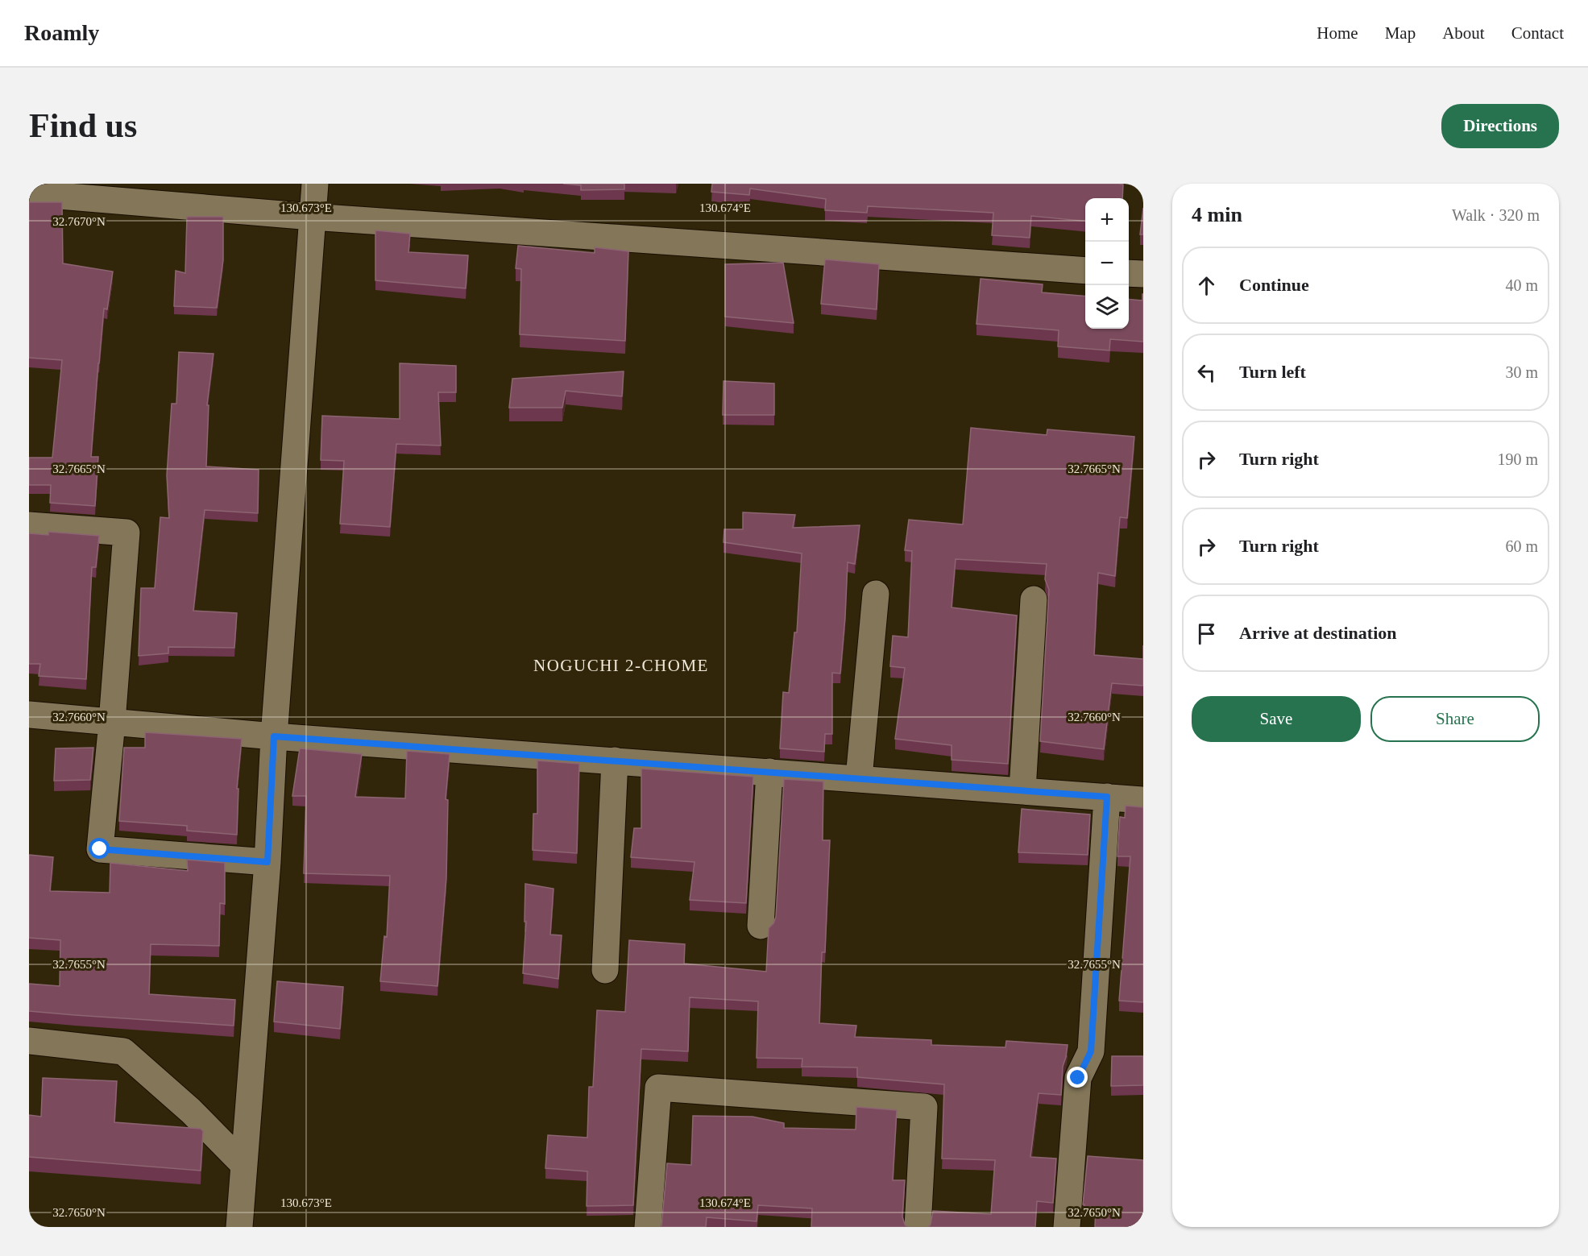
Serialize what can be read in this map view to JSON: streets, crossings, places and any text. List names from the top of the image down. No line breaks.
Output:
{"districts":["NOGUCHI 2-CHOME"],"page":{"header":"Roamly","nav":["Home","Map","About","Contact"],"buttons":["Directions",["Save","Share"]],"title":"Find us","heading":["4 min","Walk · 320 m"],"map_buttons":["+","−"],"list":[["Continue","40 m"],["Turn left","30 m"],["Turn right","190 m"],["Turn right","60 m"],"Arrive at destination"]},"coordinates":["130.673°E","130.674°E","32.7670°N","32.7665°N","32.7660°N","32.7655°N","32.7650°N"]}
